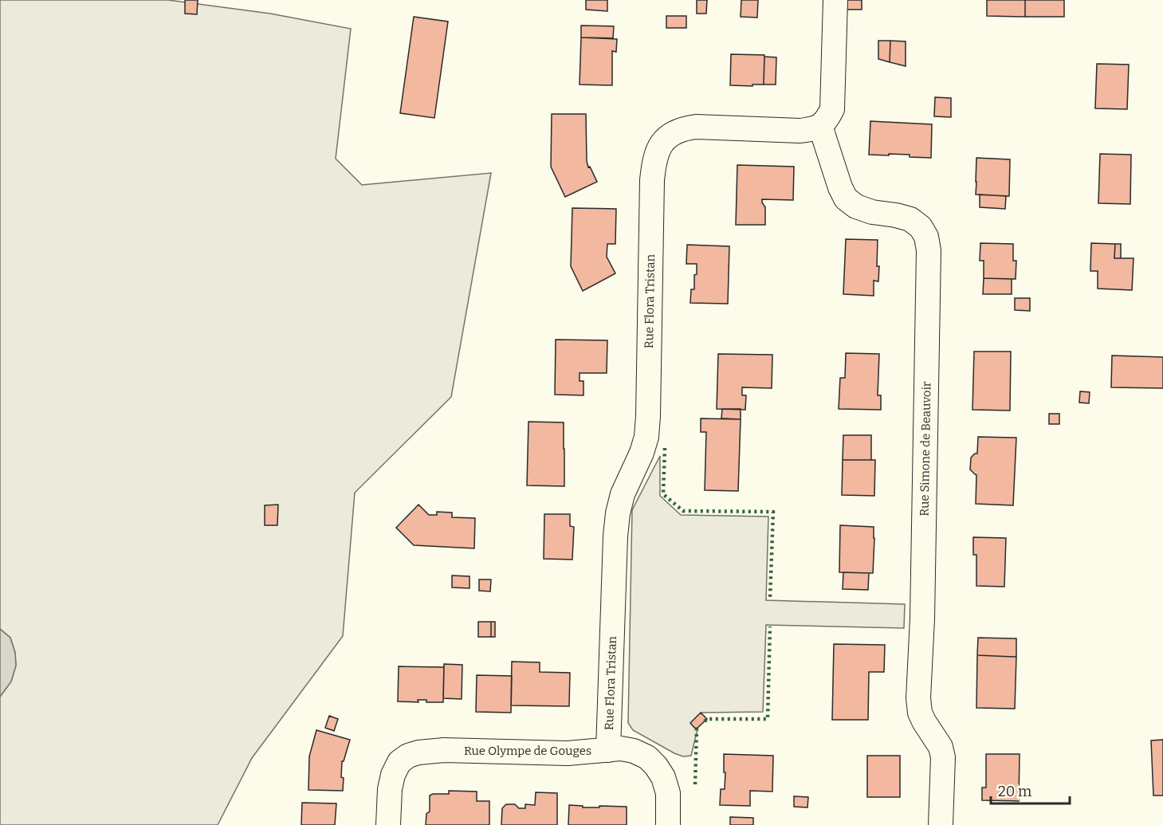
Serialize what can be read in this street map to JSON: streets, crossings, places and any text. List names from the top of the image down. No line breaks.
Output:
{"streets":{"street":["Rue Flora Tristan","Rue Simone de Beauvoir","Rue Olympe de Gouges"]},"crossings":[["Rue Flora Tristan","Rue Simone de Beauvoir"],["Rue Flora Tristan","Rue Olympe de Gouges"]],"scale_bar":"20 m"}
